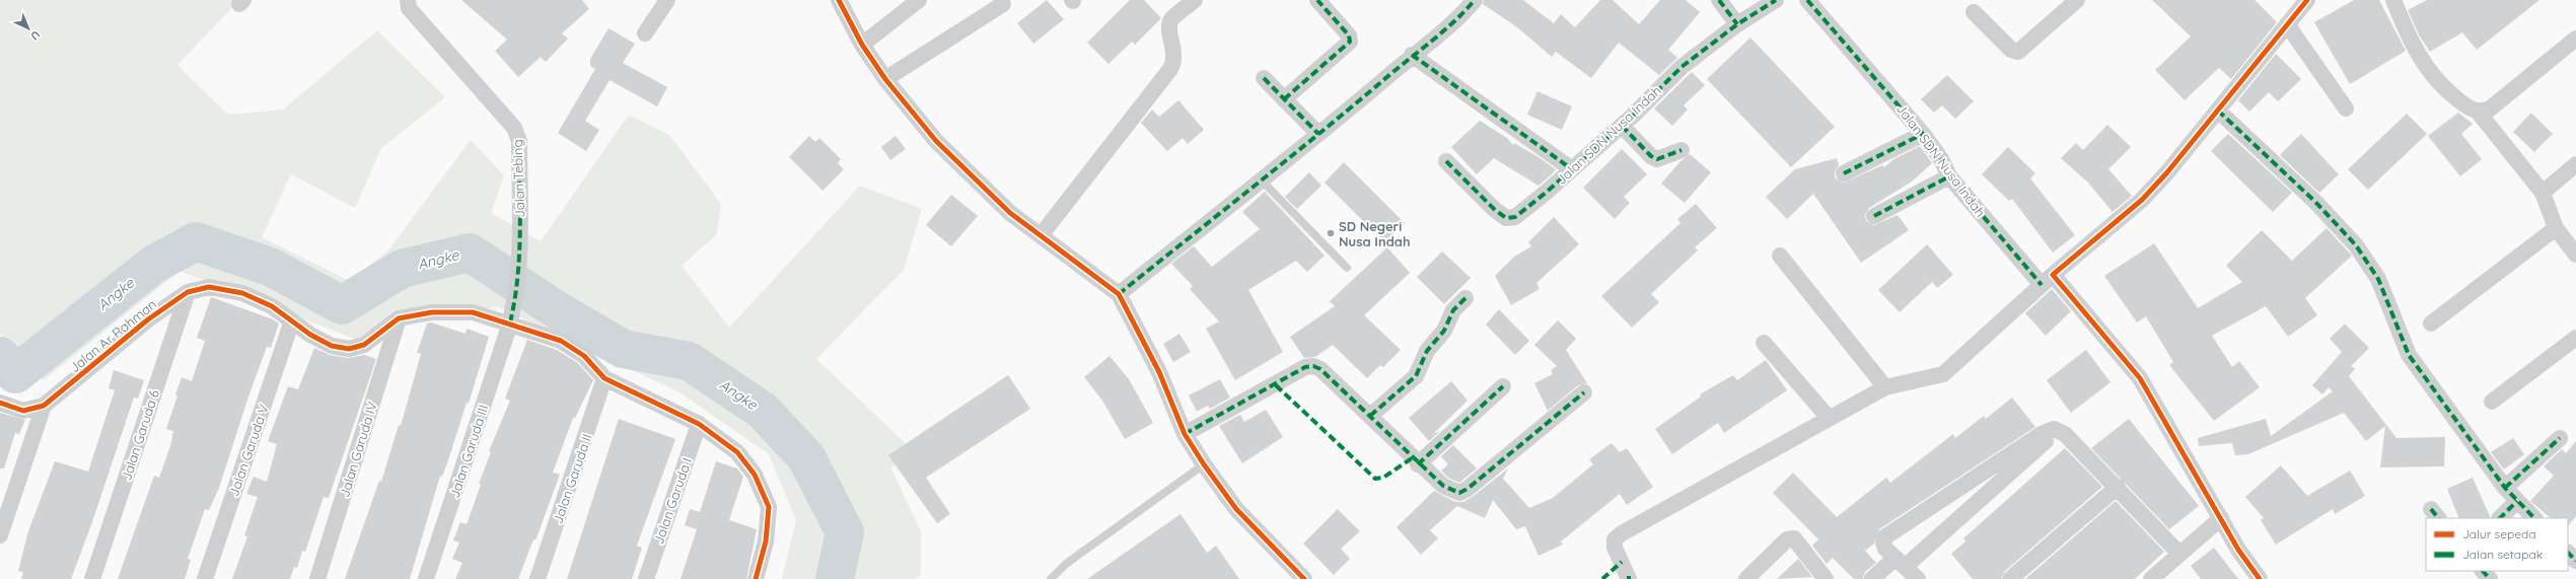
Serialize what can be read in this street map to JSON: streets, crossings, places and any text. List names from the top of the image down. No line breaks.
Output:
{"streets":{"street":["Jalan SDN Nusa Indah","Jalan Tebing","Jalan Ar Rahman","Jalan Garuda 6","Jalan Garuda IV","Jalan Garuda V","Jalan Garuda III","Jalan Garuda II","Jalan Garuda I"]},"crossings":[["Jalan Tebing","Jalan Ar Rahman"],["Jalan Tebing","Jalan Garuda III"],["Jalan Ar Rahman","Jalan Garuda 6"],["Jalan Ar Rahman","Jalan Garuda IV"],["Jalan Ar Rahman","Jalan Garuda V"],["Jalan Ar Rahman","Jalan Garuda III"],["Jalan Ar Rahman","Jalan Garuda II"]],"water":["Angke"],"places":["SD Negeri Nusa Indah"],"legend":["Jalur sepeda","Jalan setapak"],"north":"bottom right"}
